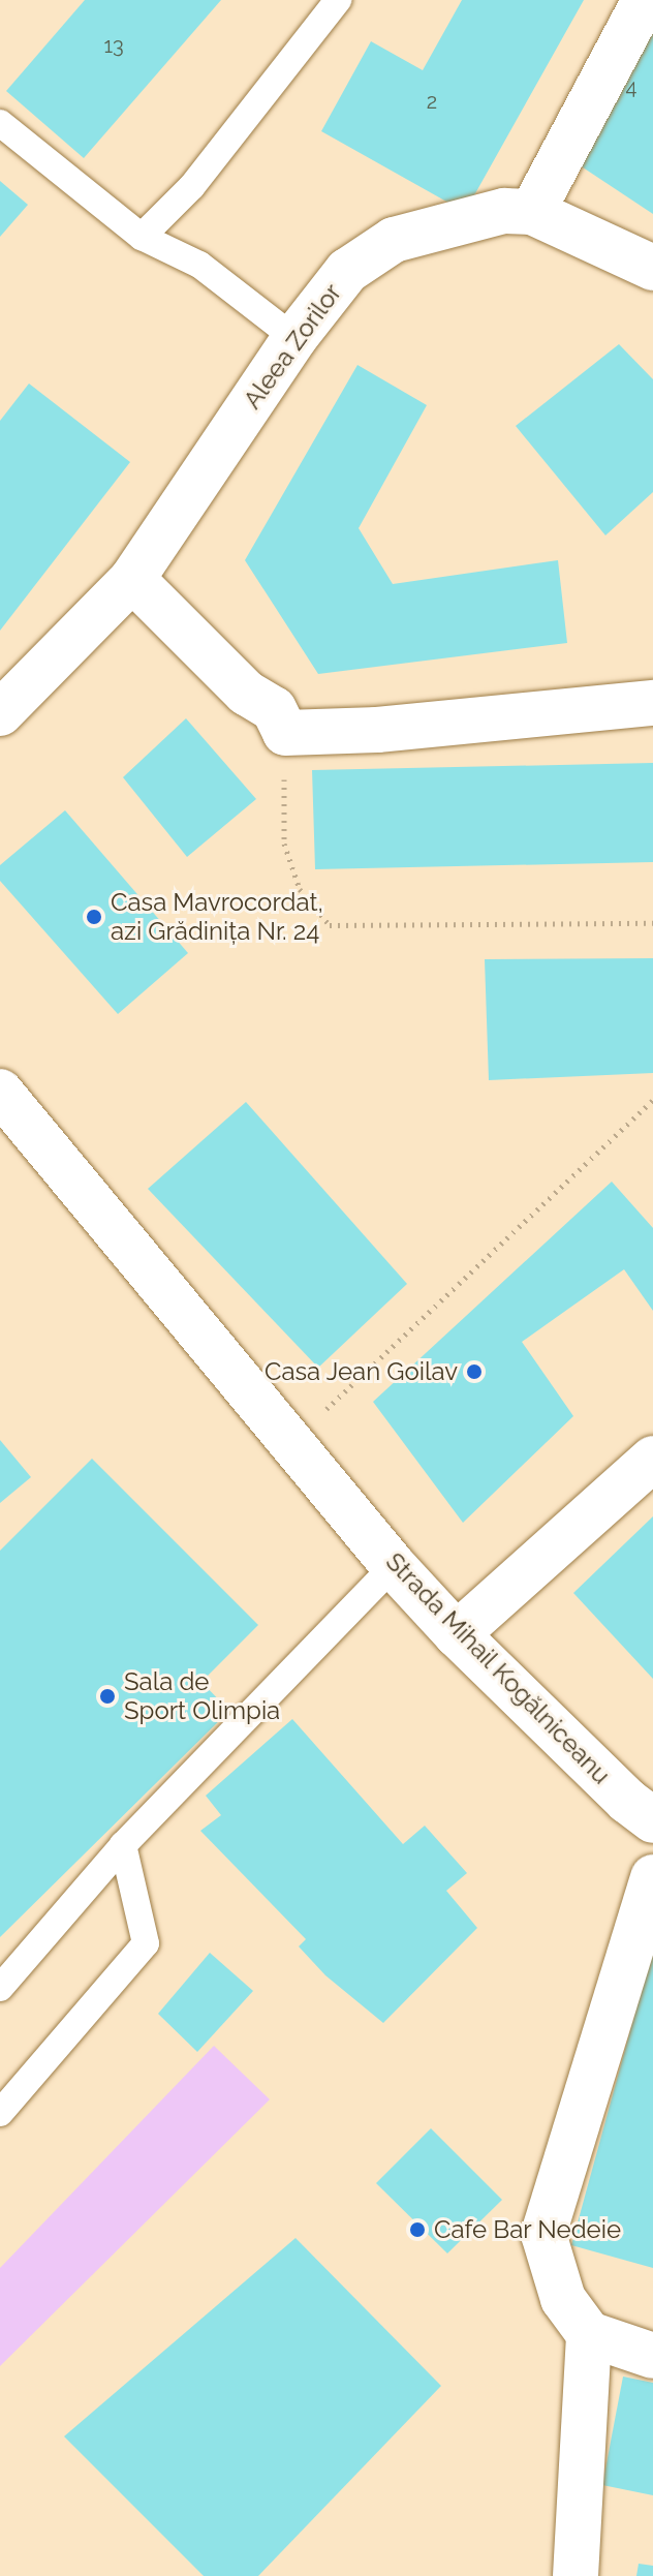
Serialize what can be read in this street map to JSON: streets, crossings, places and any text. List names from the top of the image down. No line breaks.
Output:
{"streets":{"street":["Aleea Zorilor","Strada Mihail Kogălniceanu"]},"places":["Casa Mavrocordat, azi Grădinița Nr. 24","Casa Jean Goilav","Sala de Sport Olimpia","Cafe Bar Nedeie"],"house_numbers":["13","4","2"]}
